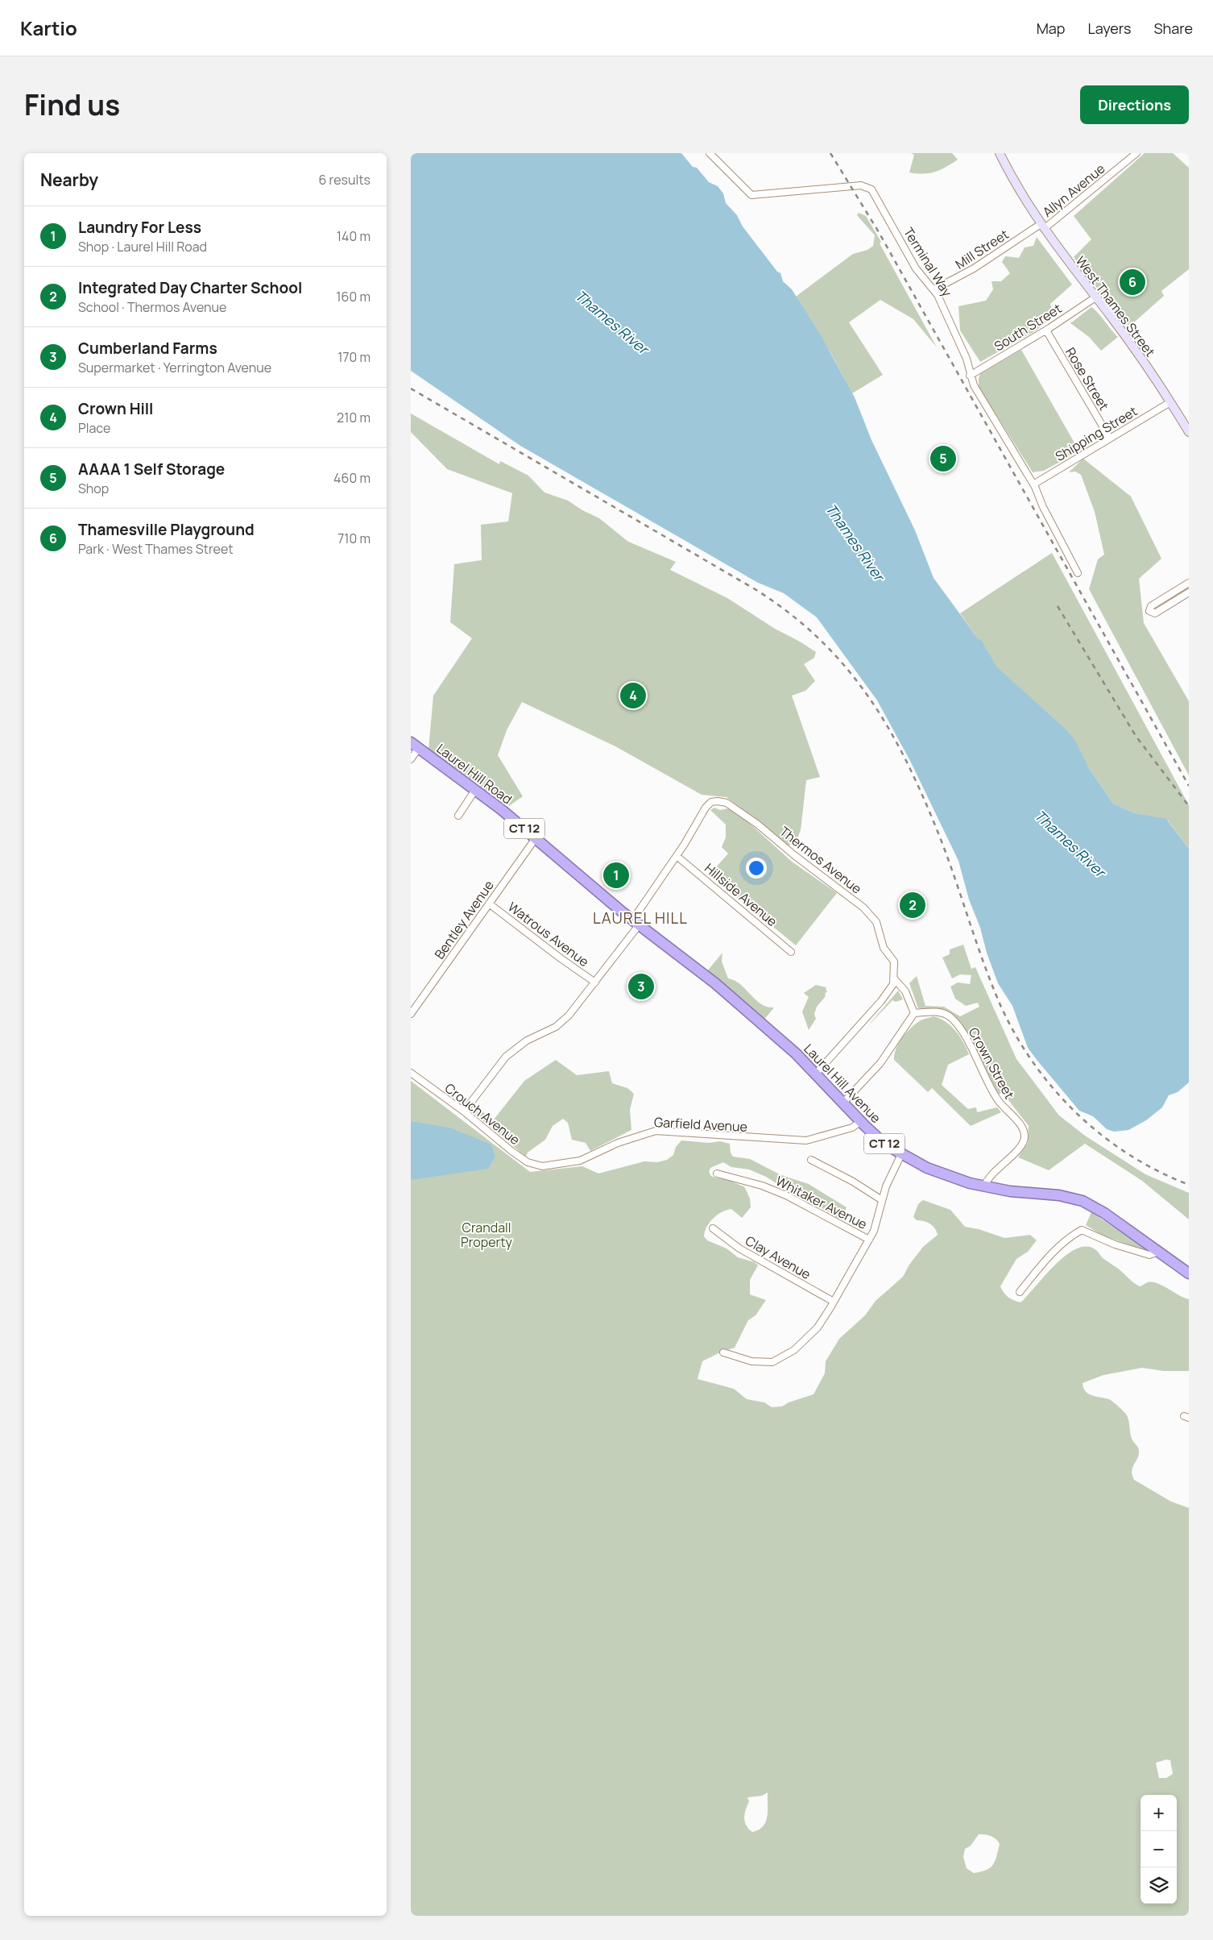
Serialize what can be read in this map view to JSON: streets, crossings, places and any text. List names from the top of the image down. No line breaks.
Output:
{"streets":{"highway":["Laurel Hill Road","CT 12","Laurel Hill Avenue"],"main road":["West Thames Street"],"street":["Allyn Avenue","Mill Street","Terminal Way","South Street","Rose Street","Shipping Street","Thermos Avenue","Hillside Avenue","Bentley Avenue","Watrous Avenue","Crown Street","Crouch Avenue","Garfield Avenue","Whitaker Avenue","Clay Avenue"]},"crossings":[["Allyn Avenue","Mill Street"],["Allyn Avenue","West Thames Street"],["Mill Street","Terminal Way"],["Mill Street","West Thames Street"],["Terminal Way","South Street"],["Terminal Way","Shipping Street"],["West Thames Street","South Street"],["West Thames Street","Shipping Street"],["South Street","Rose Street"],["Rose Street","Shipping Street"],["Laurel Hill Road","Thermos Avenue"],["Laurel Hill Road","Bentley Avenue"],["Laurel Hill Road","Laurel Hill Avenue"],["Thermos Avenue","Hillside Avenue"],["Thermos Avenue","Watrous Avenue"],["Thermos Avenue","Laurel Hill Avenue"],["Thermos Avenue","Crouch Avenue"],["Bentley Avenue","Watrous Avenue"],["Crown Street","Laurel Hill Avenue"],["Laurel Hill Avenue","Garfield Avenue"],["Crouch Avenue","Garfield Avenue"]],"districts":["LAUREL HILL"],"water":["Thames River"],"parks":["Crandall Property"],"page":{"header":"Kartio","nav":["Map","Layers","Share"],"title":"Find us","buttons":"Directions","heading":["Nearby","6 results"],"list":[{"mark":"1","name":"Laundry For Less","note":"Shop · Laurel Hill Road","value":"140 m"},{"mark":"2","name":"Integrated Day Charter School","note":"School · Thermos Avenue","value":"160 m"},{"mark":"3","name":"Cumberland Farms","note":"Supermarket · Yerrington Avenue","value":"170 m"},{"mark":"4","name":"Crown Hill","note":"Place","value":"210 m"},{"mark":"5","name":"AAAA 1 Self Storage","note":"Shop","value":"460 m"},{"mark":"6","name":"Thamesville Playground","note":"Park · West Thames Street","value":"710 m"}],"pins":["6","5","4","1","2","3"],"map_buttons":["+","−"]}}
